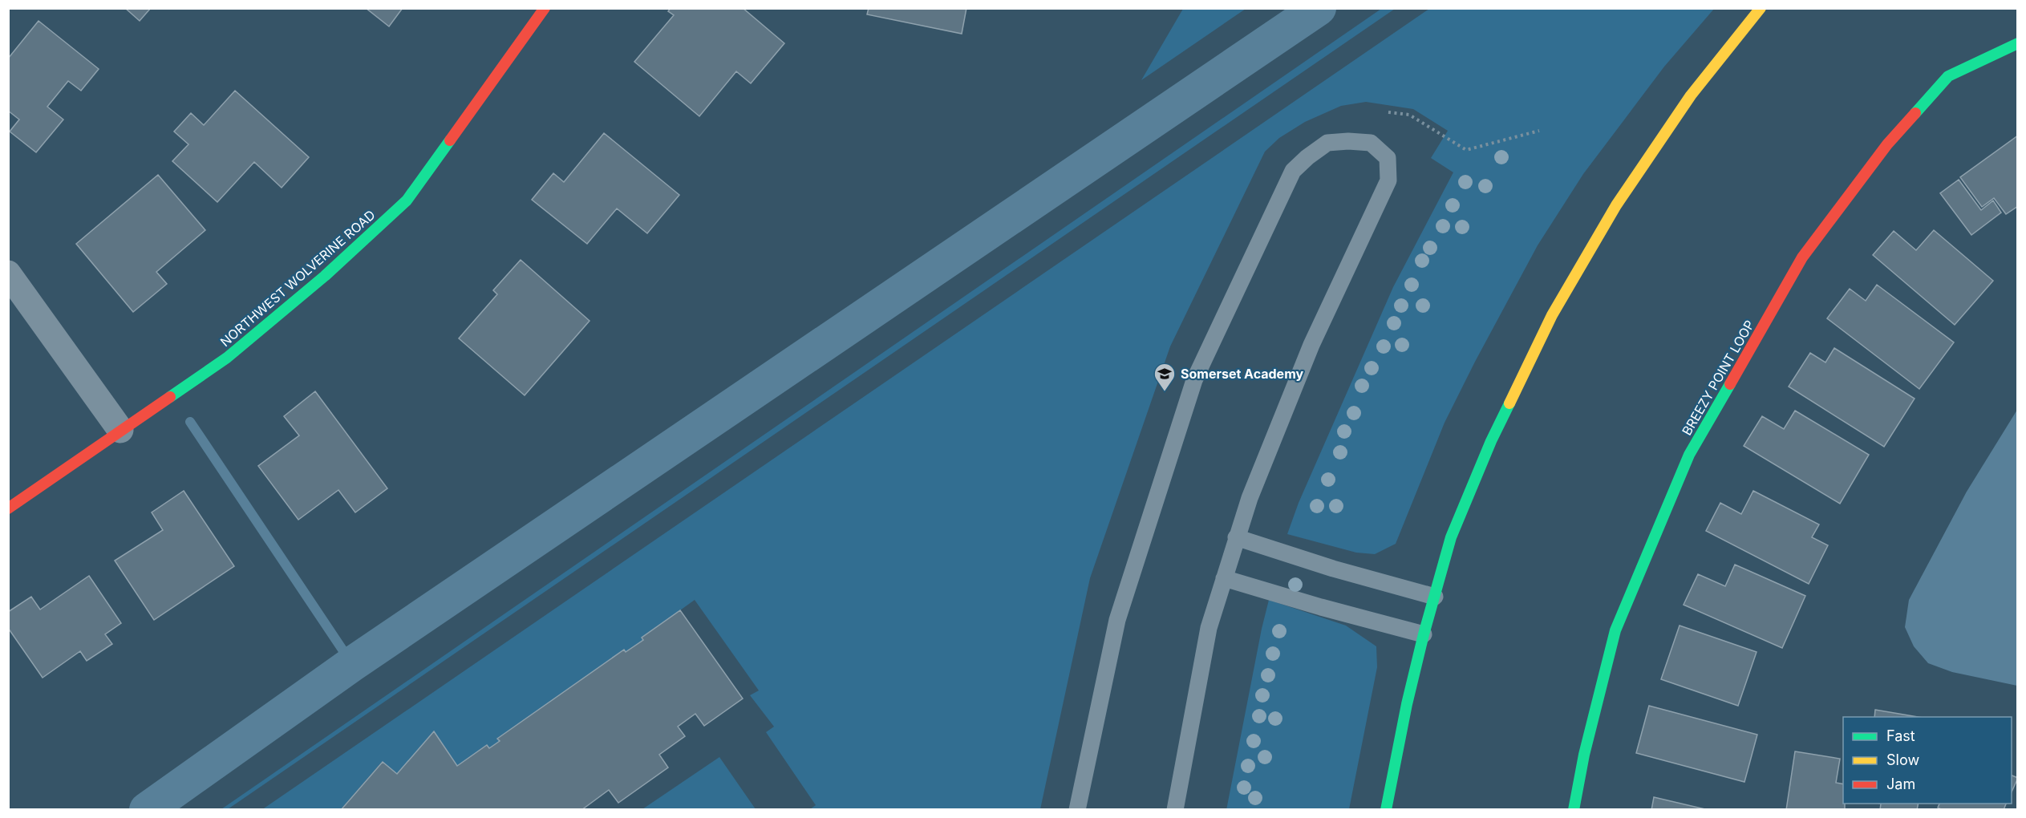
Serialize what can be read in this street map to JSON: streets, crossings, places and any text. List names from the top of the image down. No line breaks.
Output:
{"streets":{"street":["NORTHWEST WOLVERINE ROAD","BREEZY POINT LOOP"]},"places":{"school or university":["Somerset Academy"]},"legend":["Fast","Slow","Jam"]}
